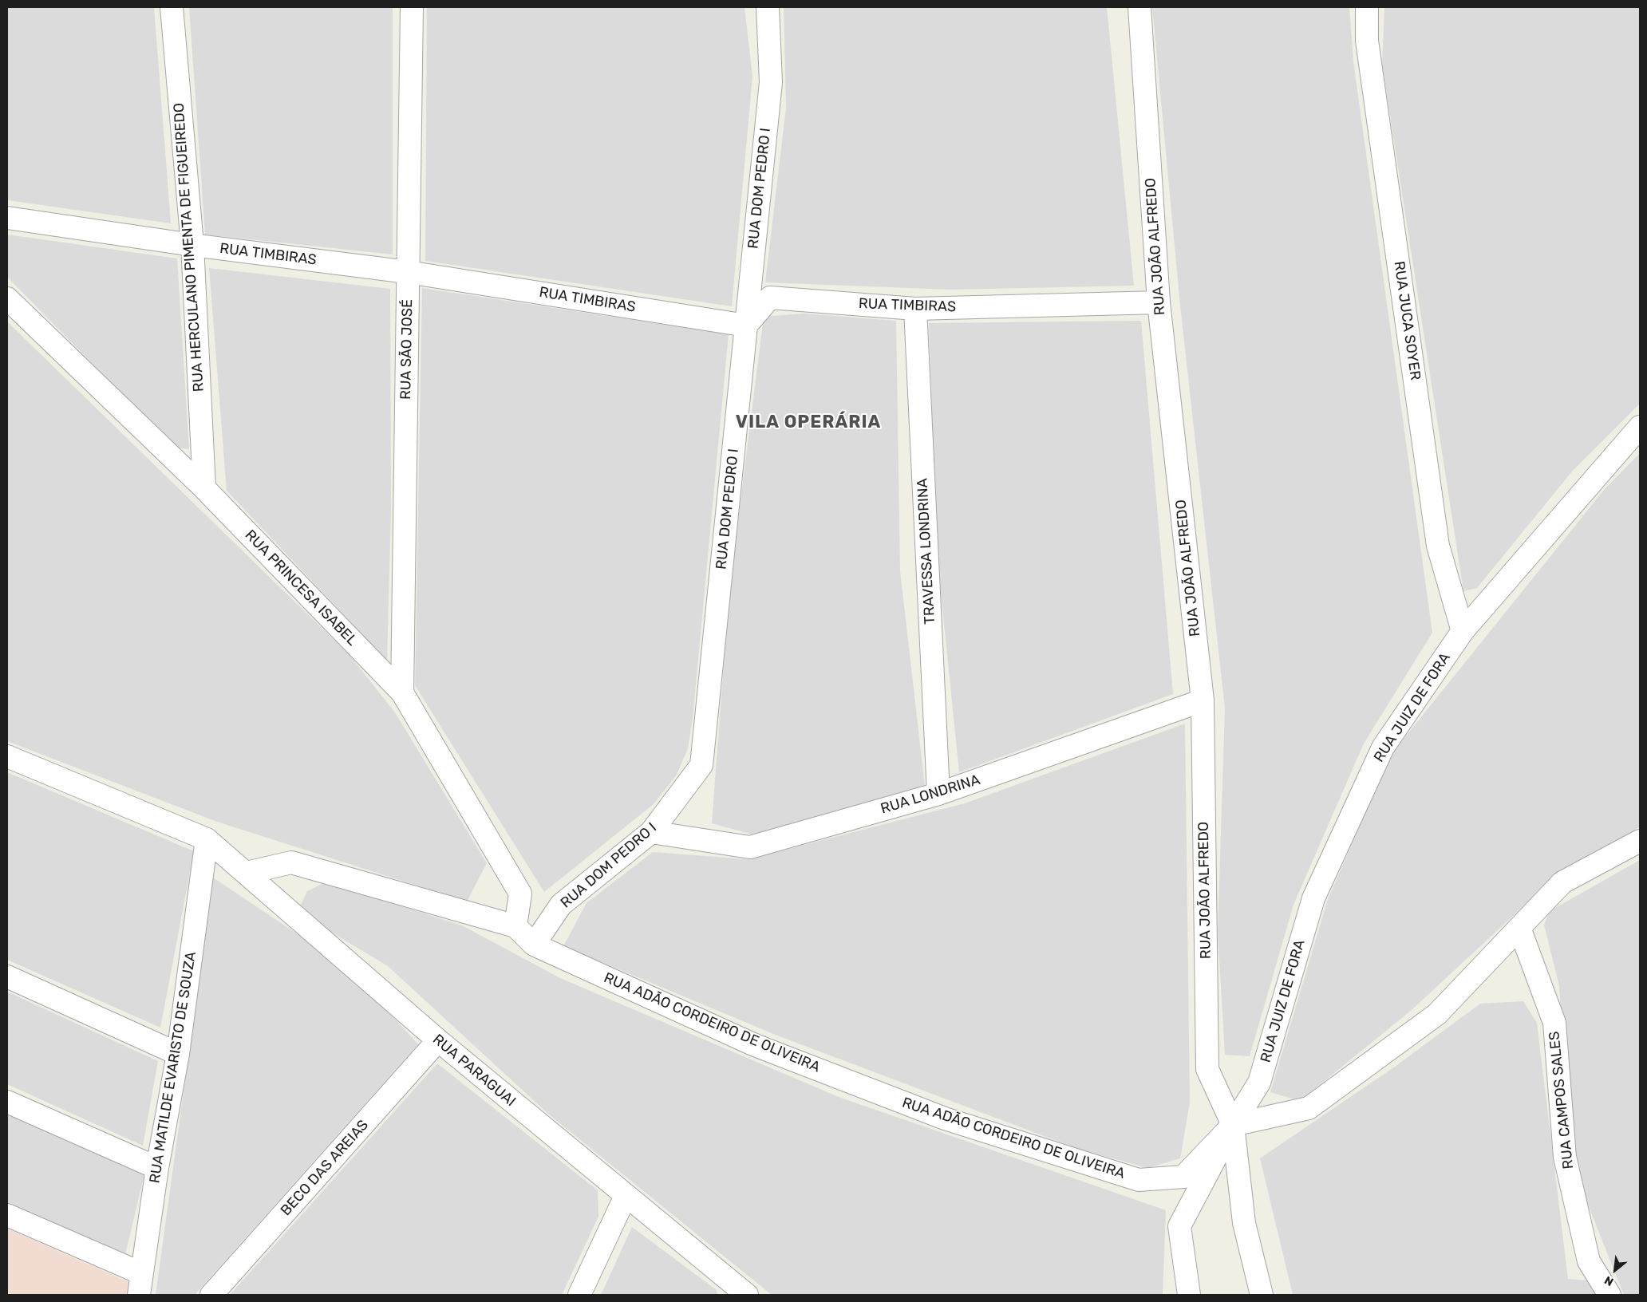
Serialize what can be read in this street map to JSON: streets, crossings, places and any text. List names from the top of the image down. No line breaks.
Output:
{"streets":{"street":["RUA DOM PEDRO I","RUA JOÃO ALFREDO","RUA HERCULANO PIMENTA DE FIGUEIREDO","RUA TIMBIRAS","RUA JUCA SOYER","RUA SÃO JOSÉ","TRAVESSA LONDRINA","RUA PRINCESA ISABEL","RUA JUIZ DE FORA","RUA LONDRINA","RUA ADÃO CORDEIRO DE OLIVEIRA","RUA MATILDE EVARISTO DE SOUZA","RUA PARAGUAI","RUA CAMPOS SALES","BECO DAS AREIAS"]},"crossings":[["RUA DOM PEDRO I","RUA TIMBIRAS"],["RUA DOM PEDRO I","RUA LONDRINA"],["RUA DOM PEDRO I","RUA ADÃO CORDEIRO DE OLIVEIRA"],["RUA JOÃO ALFREDO","RUA TIMBIRAS"],["RUA JOÃO ALFREDO","RUA JUIZ DE FORA"],["RUA JOÃO ALFREDO","RUA LONDRINA"],["RUA JOÃO ALFREDO","RUA ADÃO CORDEIRO DE OLIVEIRA"],["RUA HERCULANO PIMENTA DE FIGUEIREDO","RUA TIMBIRAS"],["RUA HERCULANO PIMENTA DE FIGUEIREDO","RUA PRINCESA ISABEL"],["RUA TIMBIRAS","RUA SÃO JOSÉ"],["RUA TIMBIRAS","TRAVESSA LONDRINA"],["RUA JUCA SOYER","RUA JUIZ DE FORA"],["RUA SÃO JOSÉ","RUA PRINCESA ISABEL"],["TRAVESSA LONDRINA","RUA LONDRINA"],["RUA PRINCESA ISABEL","RUA ADÃO CORDEIRO DE OLIVEIRA"],["RUA JUIZ DE FORA","RUA ADÃO CORDEIRO DE OLIVEIRA"],["RUA ADÃO CORDEIRO DE OLIVEIRA","RUA PARAGUAI"],["RUA MATILDE EVARISTO DE SOUZA","RUA PARAGUAI"],["RUA PARAGUAI","BECO DAS AREIAS"]],"districts":["VILA OPERÁRIA"],"north":"bottom left"}
